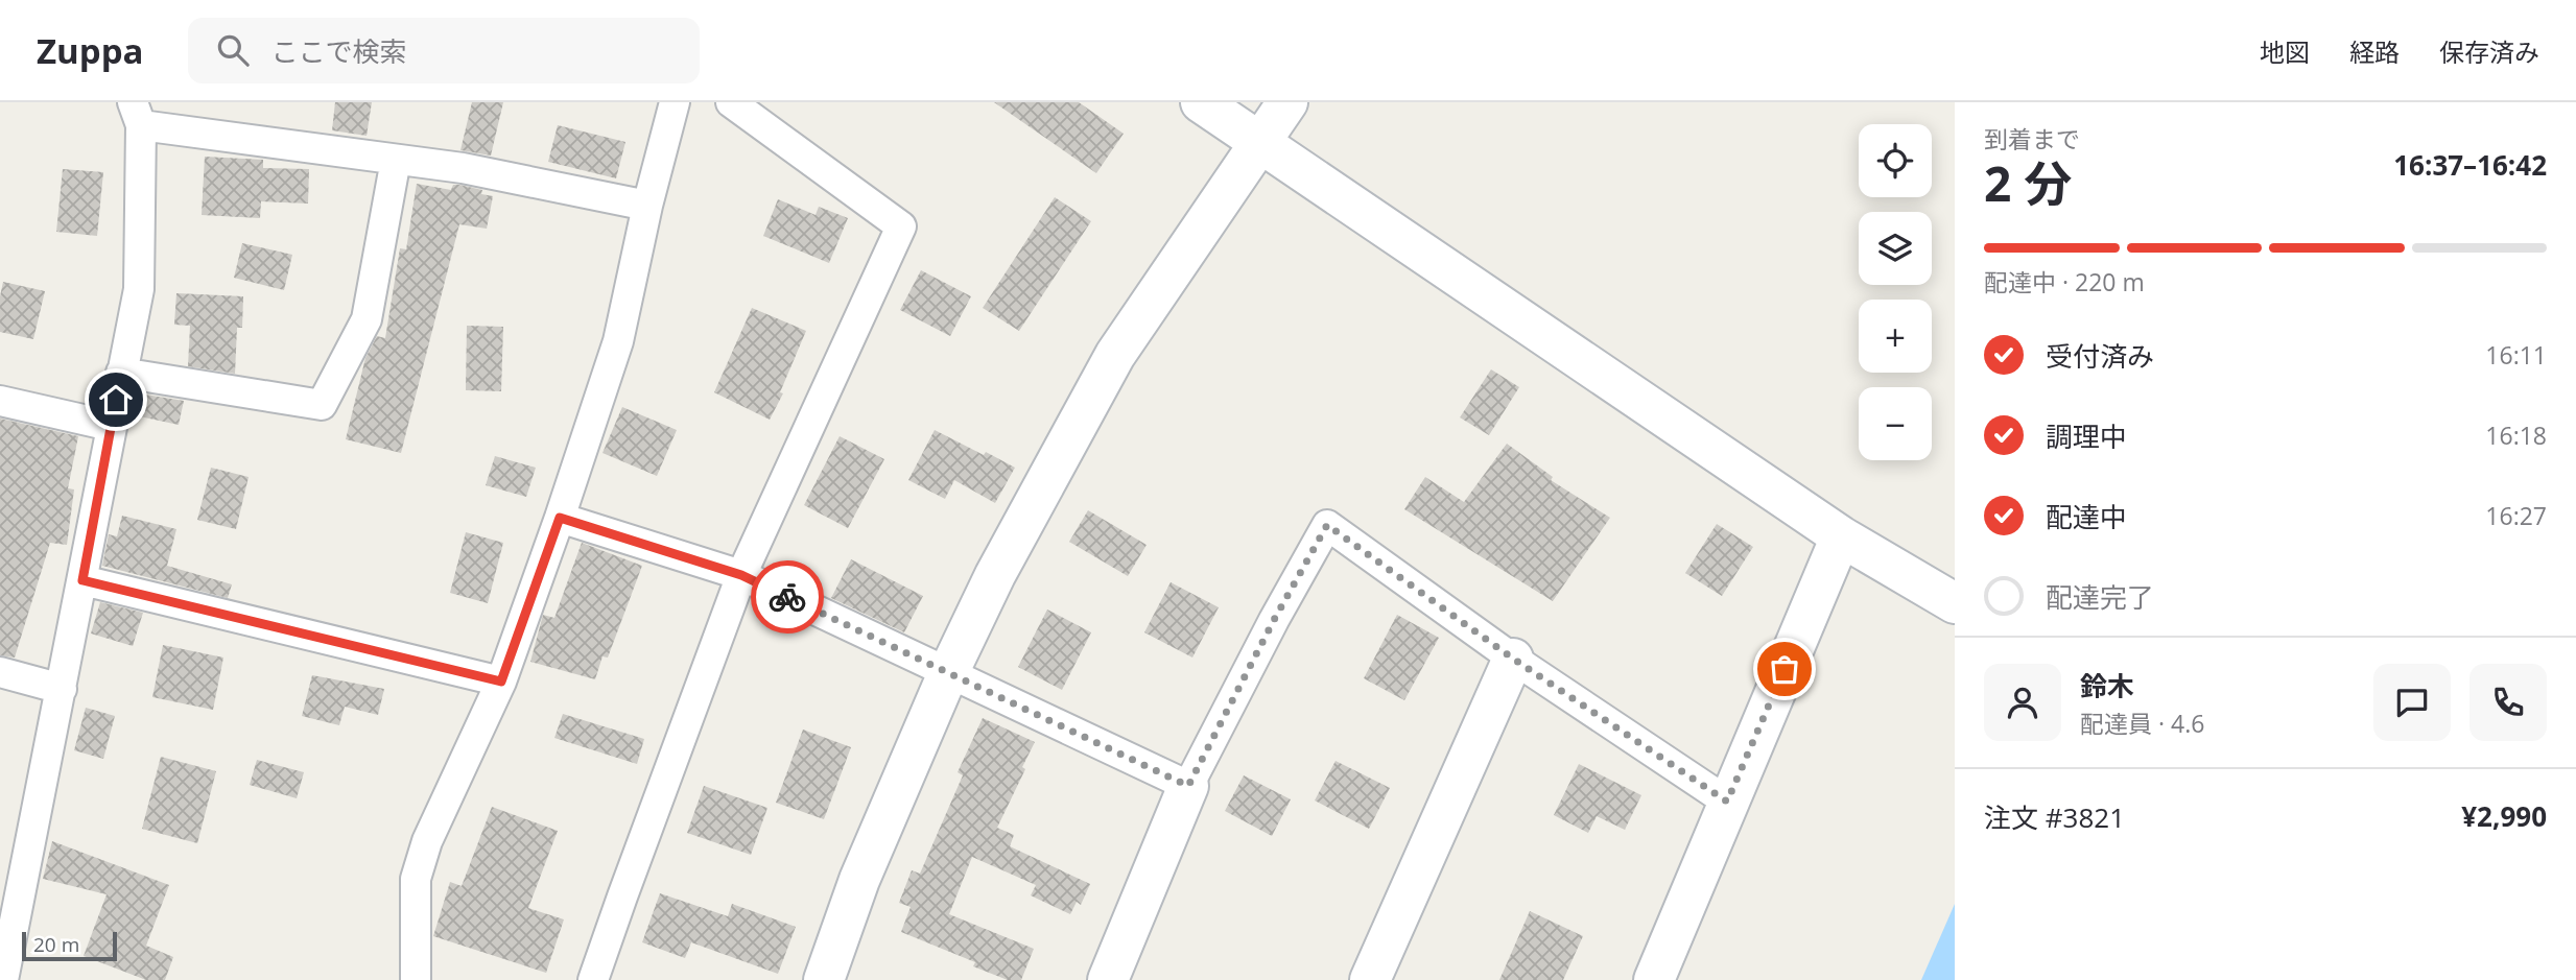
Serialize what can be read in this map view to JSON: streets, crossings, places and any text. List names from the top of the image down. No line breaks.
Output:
{"scale_bar":"20 m","page":{"header":"Zuppa","search":"ここで検索","nav":["地図","経路","保存済み"],"heading":["2 分","到着まで","16:37–16:42"],"panel":["鈴木","配達員 · 4.6","注文 #3821","¥2,990"],"map_buttons":["+","−"],"bar":"配達中 · 220 m","list":[["受付済み","16:11"],["調理中","16:18"],["配達中","16:27"],"配達完了"],"scale":"20 m"}}
